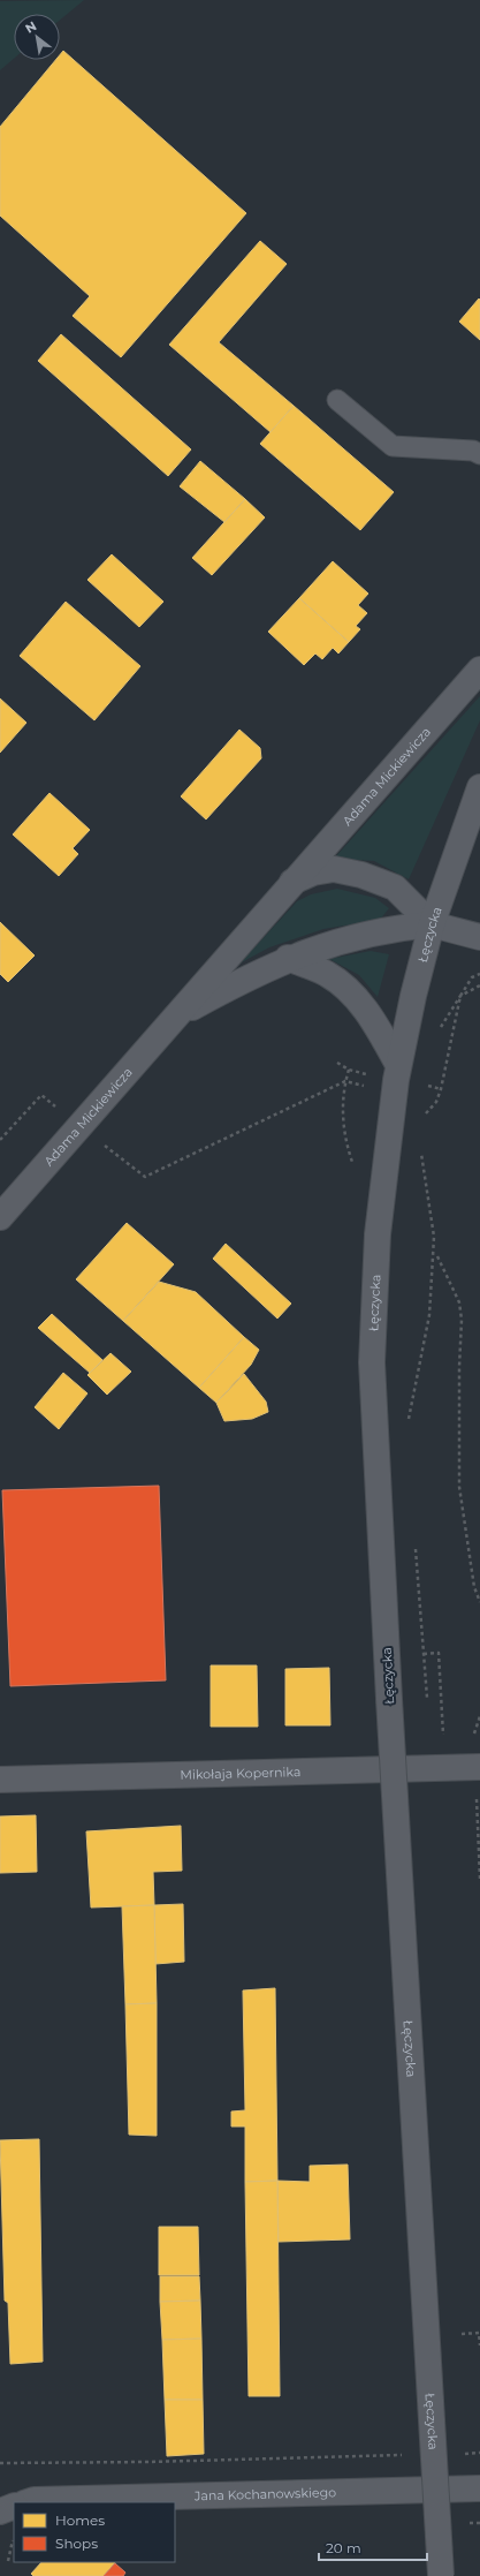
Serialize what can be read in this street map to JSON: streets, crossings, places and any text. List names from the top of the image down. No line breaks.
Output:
{"streets":{"street":["Adama Mickiewicza","Łęczycka","Mikołaja Kopernika","Jana Kochanowskiego"]},"crossings":[["Adama Mickiewicza","Łęczycka"]],"legend":["Homes","Shops"],"scale_bar":"20 m","north":"top left"}
